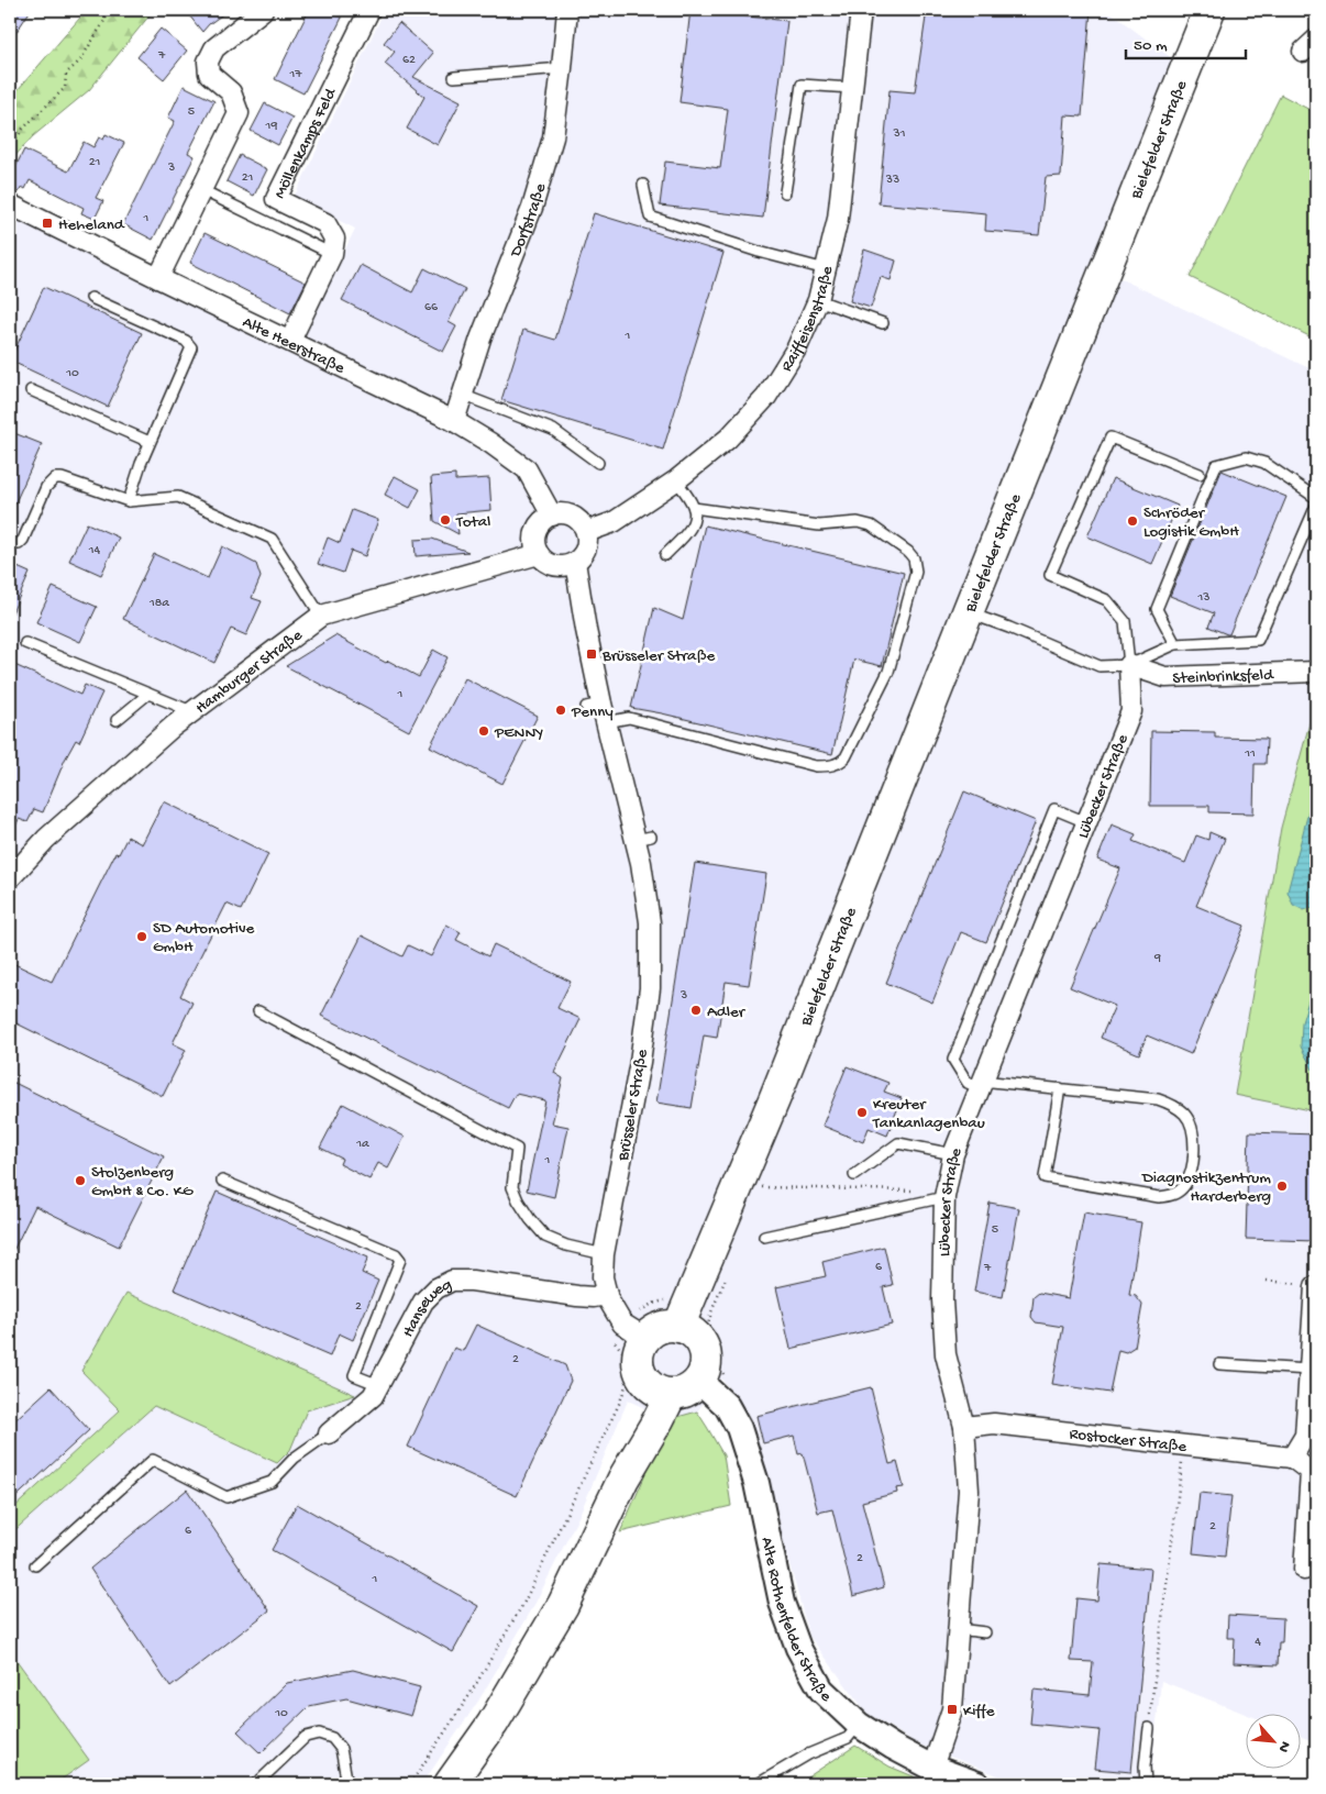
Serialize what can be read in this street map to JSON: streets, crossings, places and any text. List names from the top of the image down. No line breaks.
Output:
{"streets":{"main road":["Bielefelder Straße"],"street":["Möllenkamps Feld","Dorfstraße","Raiffeisenstraße","Alte Heerstraße","Hamburger Straße","Steinbrinksfeld","Lübecker Straße","Brüsseler Straße","Hanseweg","Rostocker Straße","Alte Rothenfelder Straße"]},"crossings":[["Dorfstraße","Alte Heerstraße"],["Raiffeisenstraße","Alte Heerstraße"],["Raiffeisenstraße","Hamburger Straße"],["Raiffeisenstraße","Brüsseler Straße"],["Alte Heerstraße","Hamburger Straße"],["Alte Heerstraße","Brüsseler Straße"],["Hamburger Straße","Brüsseler Straße"],["Steinbrinksfeld","Lübecker Straße"],["Lübecker Straße","Rostocker Straße"],["Lübecker Straße","Alte Rothenfelder Straße"],["Brüsseler Straße","Hanseweg"]],"places":{"transit":["Heheland","Brüsseler Straße","Kiffe"],"other":["Total","Schröder Logistik GmbH","Penny","PENNY","SD Automotive GmbH","Adler","Kreuter Tankanlagenbau","Stolzenberg GmbH & Co. KG","Diagnostikzentrum Harderberg"]},"house_numbers":["7","62","17","5","19","31","21","3","21","33","1","66","1","10","14","13","18a","1","11","9","3","1a","1","5","6","7","2","2","2","6","2","1","4","10"],"scale_bar":"50 m","north":"bottom right"}
